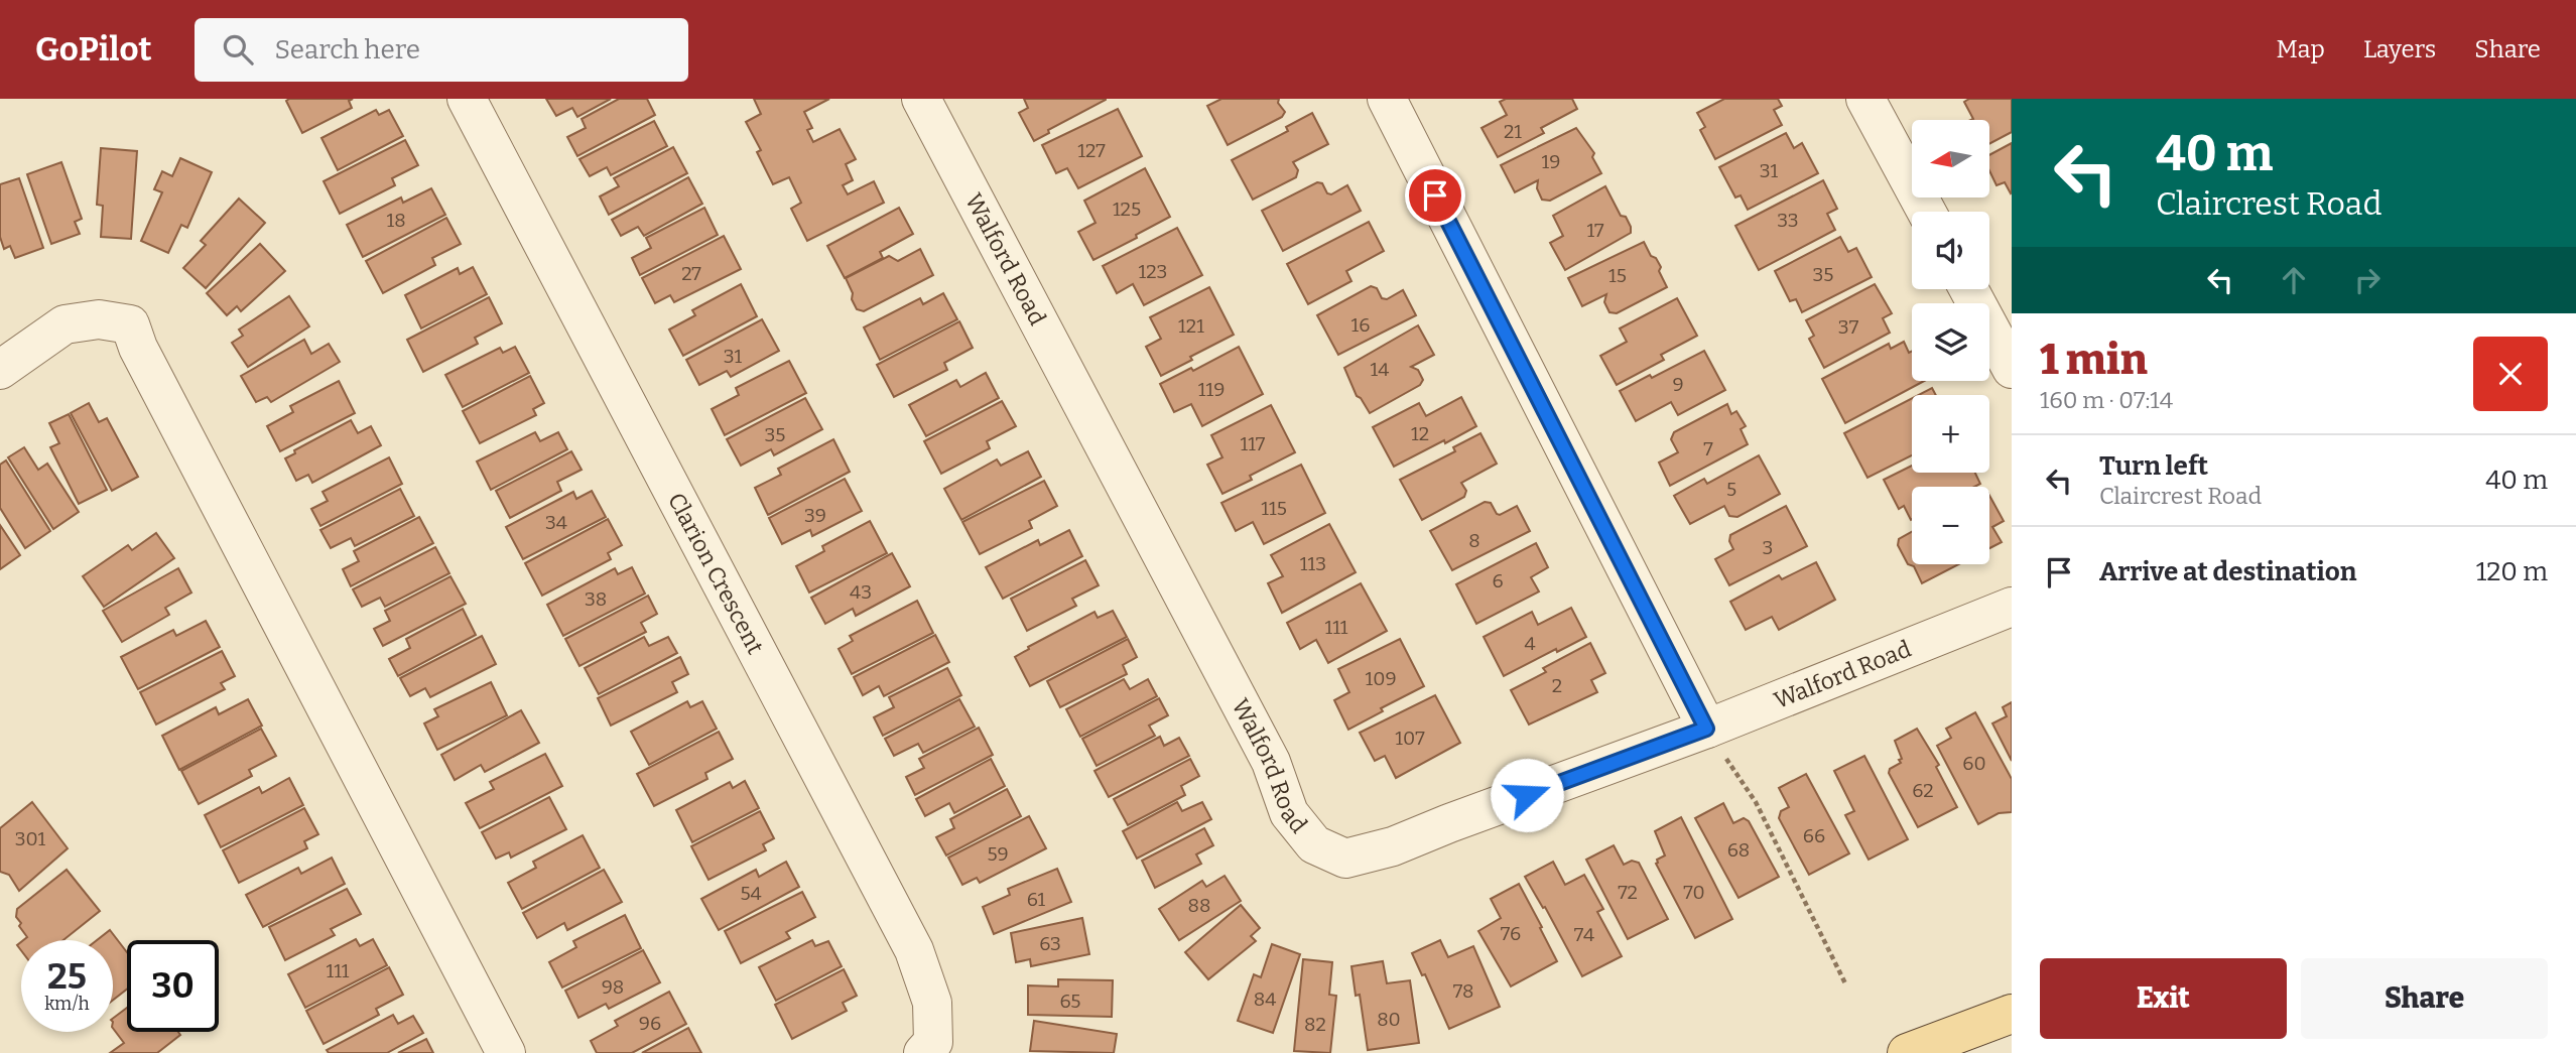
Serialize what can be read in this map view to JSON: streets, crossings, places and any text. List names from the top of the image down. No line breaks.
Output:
{"streets":{"street":["Walford Road","Clarion Crescent"]},"house_numbers":["21","127","19","31","125","18","33","17","123","27","35","15","16","121","37","31","14","9","119","12","35","117","7","5","115","39","34","8","3","113","6","43","38","111","4","109","2","107","60","62","66","301","68","59","72","70","54","61","88","76","74","63","111","98","78","84","65","80","96","82"],"north":"left","page":{"header":"GoPilot","search":"Search here","nav":["Map","Layers","Share"],"turn":["40 m","Claircrest Road"],"map_buttons":["+","−"],"heading":["1 min","160 m · 07:14"],"list":[{"name":"Turn left","note":"Claircrest Road","value":"40 m"},{"name":"Arrive at destination","value":"120 m"}],"speed":"25 km/h","limit":"30","buttons":["Exit","Share"]}}
